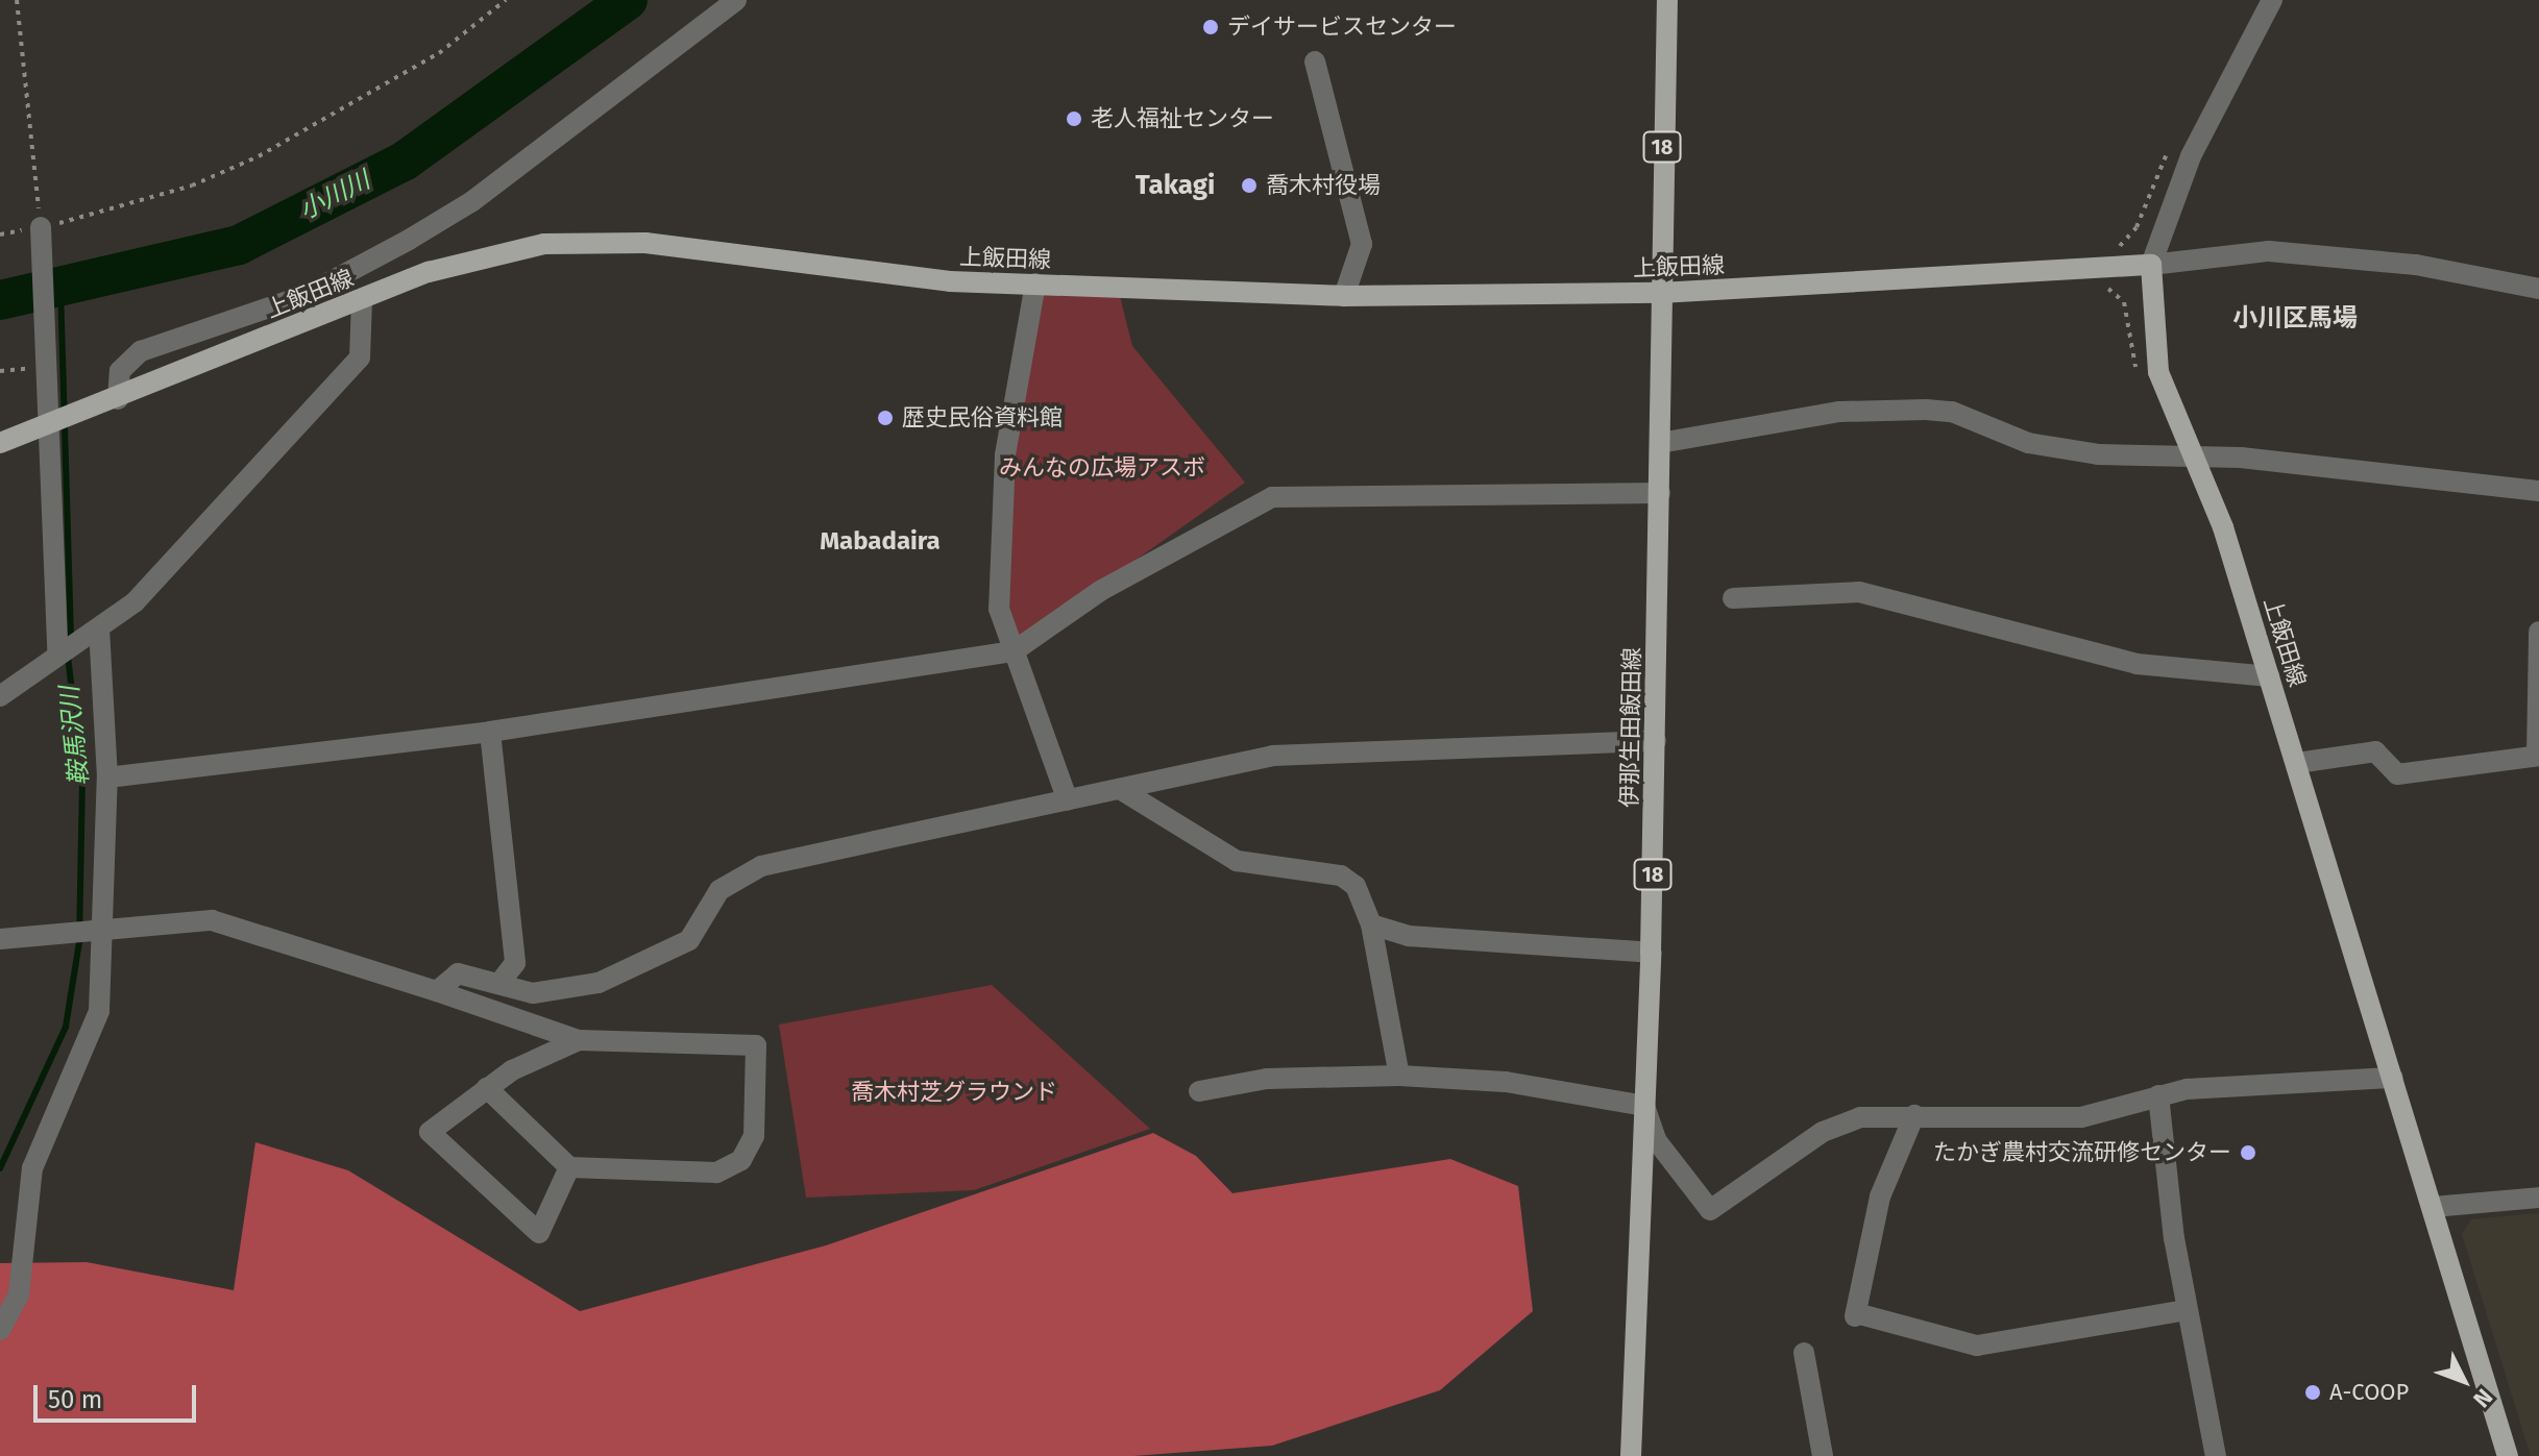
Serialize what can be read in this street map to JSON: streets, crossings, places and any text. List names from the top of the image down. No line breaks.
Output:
{"streets":{"main road":["18","上飯田線","伊那生田飯田線"]},"crossings":[["上飯田線","伊那生田飯田線"]],"districts":["Takagi","小川区馬場","Mabadaira"],"water":["小川川","鞍馬沢川"],"parks":["みんなの広場アスボ","喬木村芝グラウンド"],"places":["デイサービスセンター","老人福祉センター","喬木村役場","歴史民俗資料館","たかぎ農村交流研修センター","A-COOP"],"scale_bar":"50 m","north":"bottom right"}
